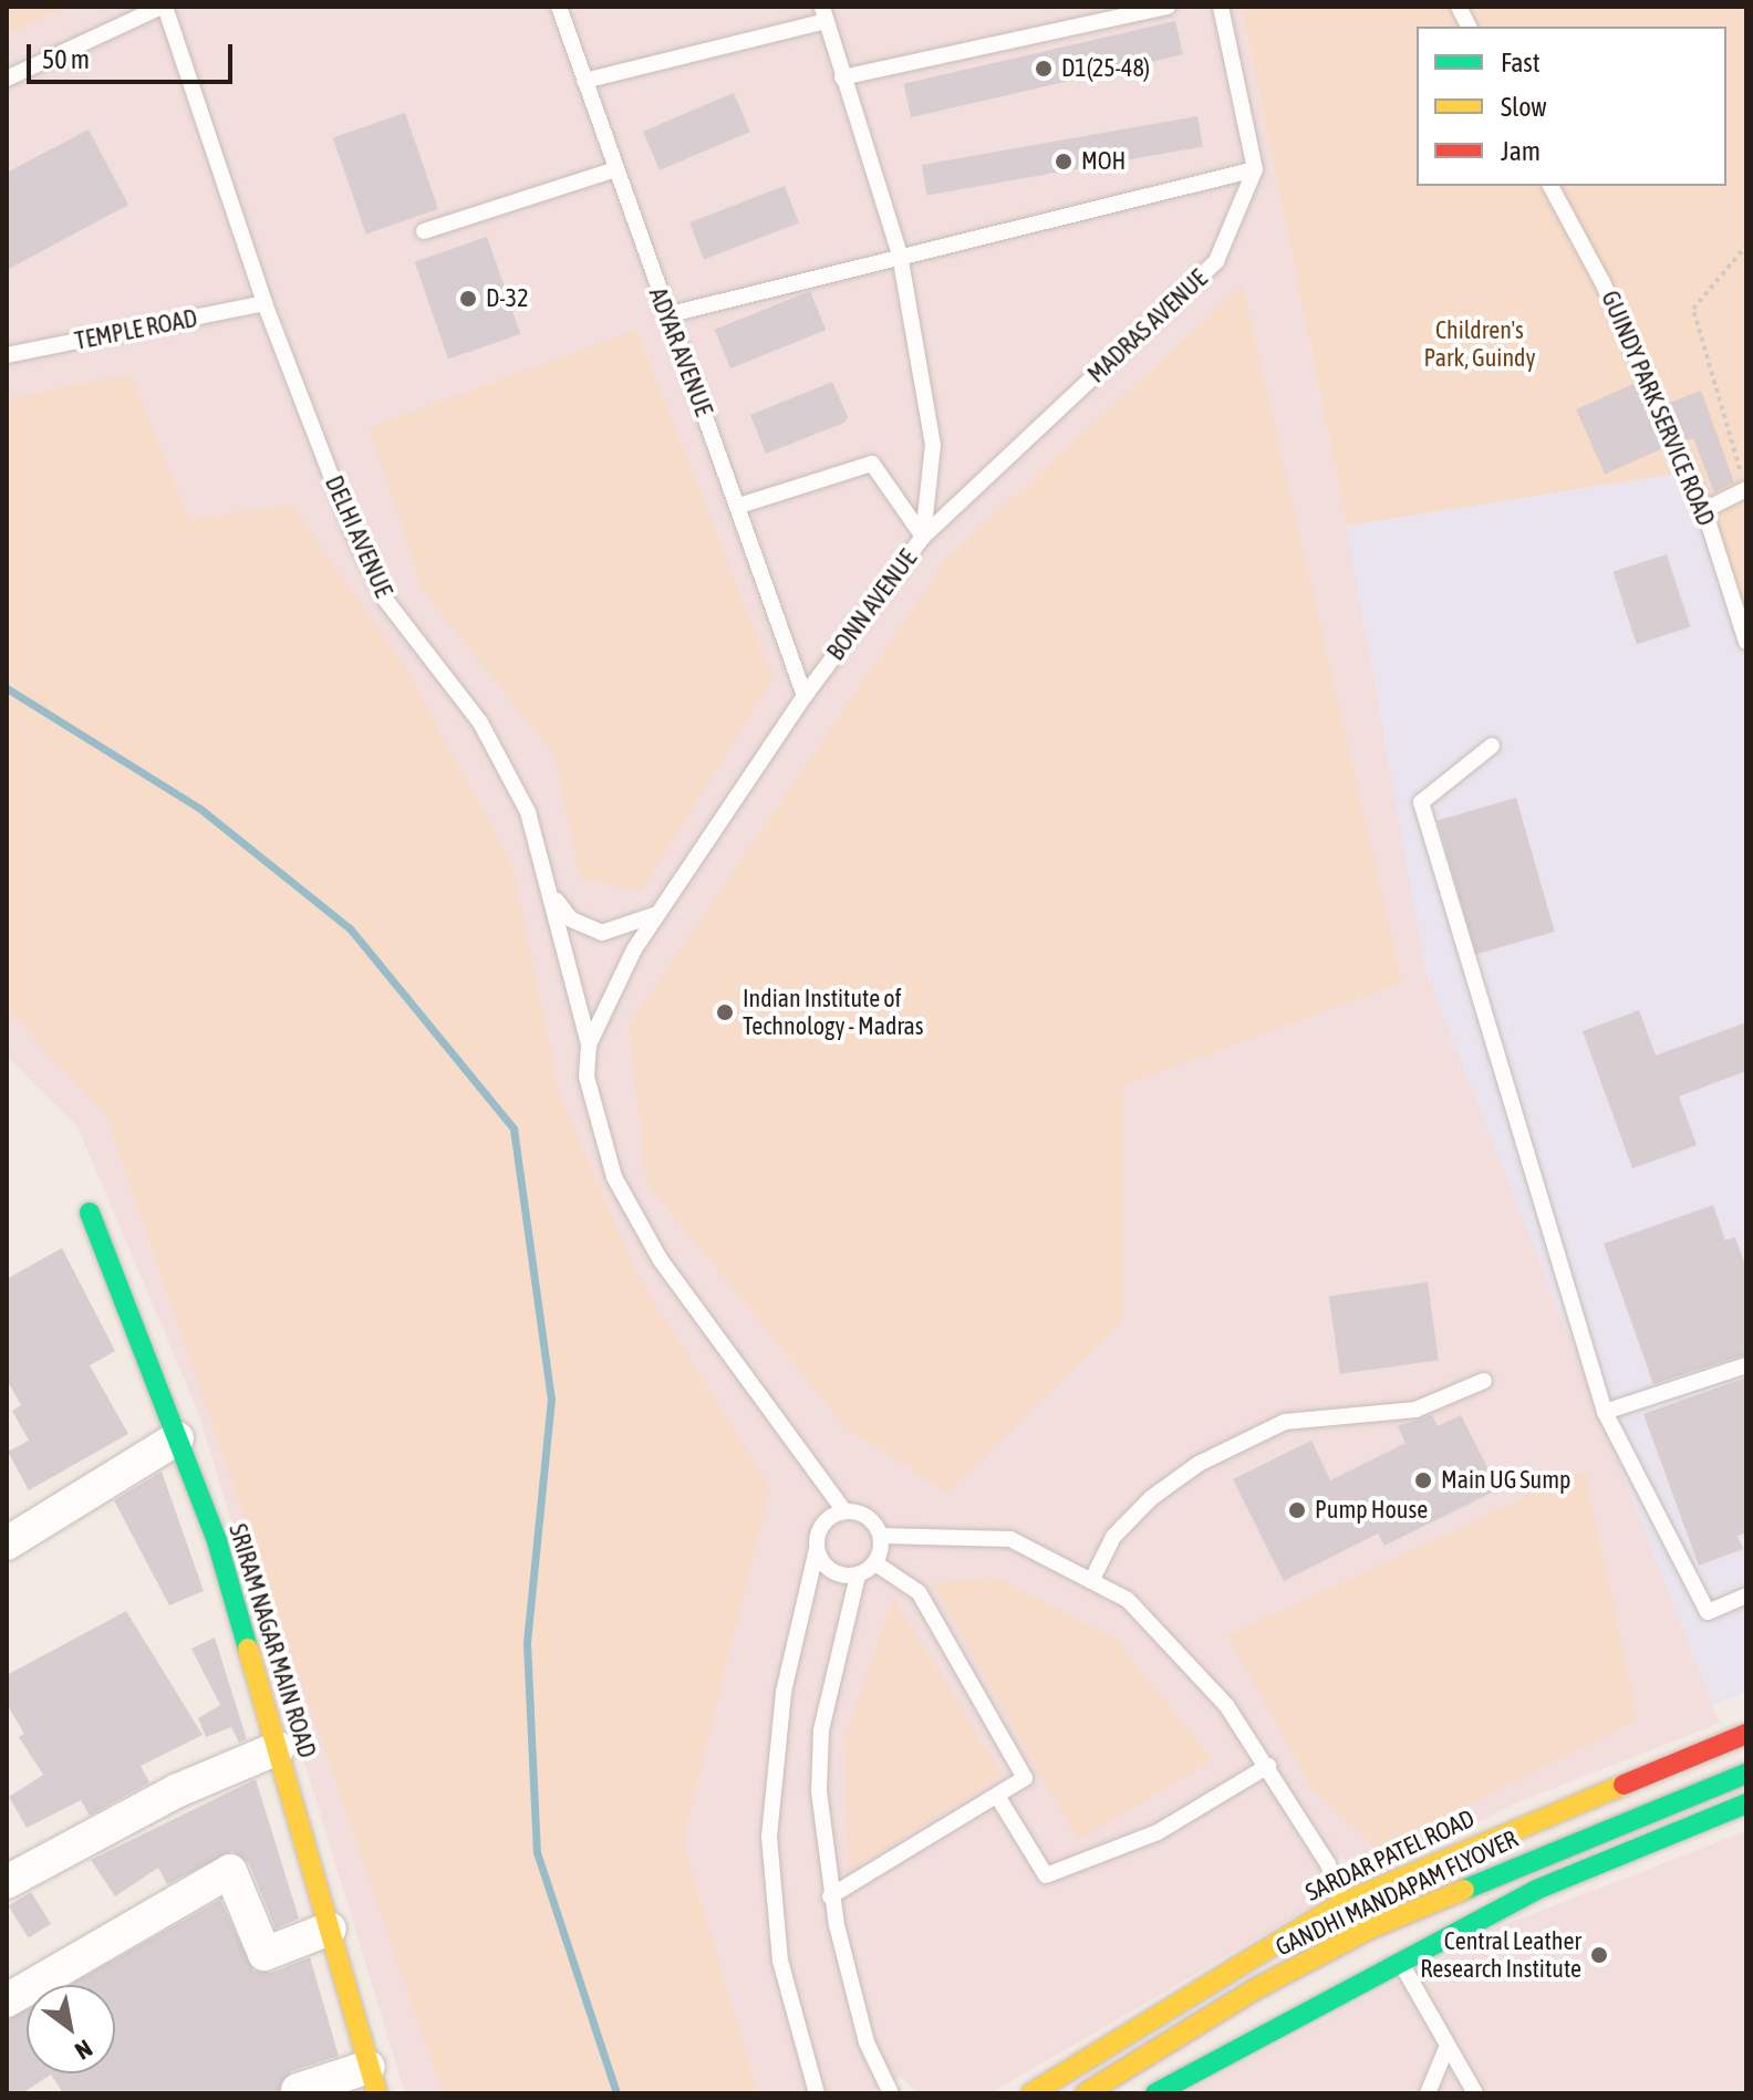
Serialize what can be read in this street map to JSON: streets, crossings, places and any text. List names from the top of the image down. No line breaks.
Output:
{"streets":{"main road":["SRIRAM NAGAR MAIN ROAD","SARDAR PATEL ROAD","GANDHI MANDAPAM FLYOVER"],"lane":["MADRAS AVENUE","TEMPLE ROAD","ADYAR AVENUE","GUINDY PARK SERVICE ROAD","DELHI AVENUE","BONN AVENUE"]},"crossings":[["MADRAS AVENUE","BONN AVENUE"],["TEMPLE ROAD","DELHI AVENUE"],["ADYAR AVENUE","BONN AVENUE"],["DELHI AVENUE","BONN AVENUE"]],"parks":["Children's Park, Guindy"],"places":["D1(25-48)","MOH","D-32","Indian Institute of Technology - Madras","Main UG Sump","Pump House","Central Leather Research Institute"],"legend":["Fast","Slow","Jam"],"scale_bar":"50 m","north":"bottom right"}
